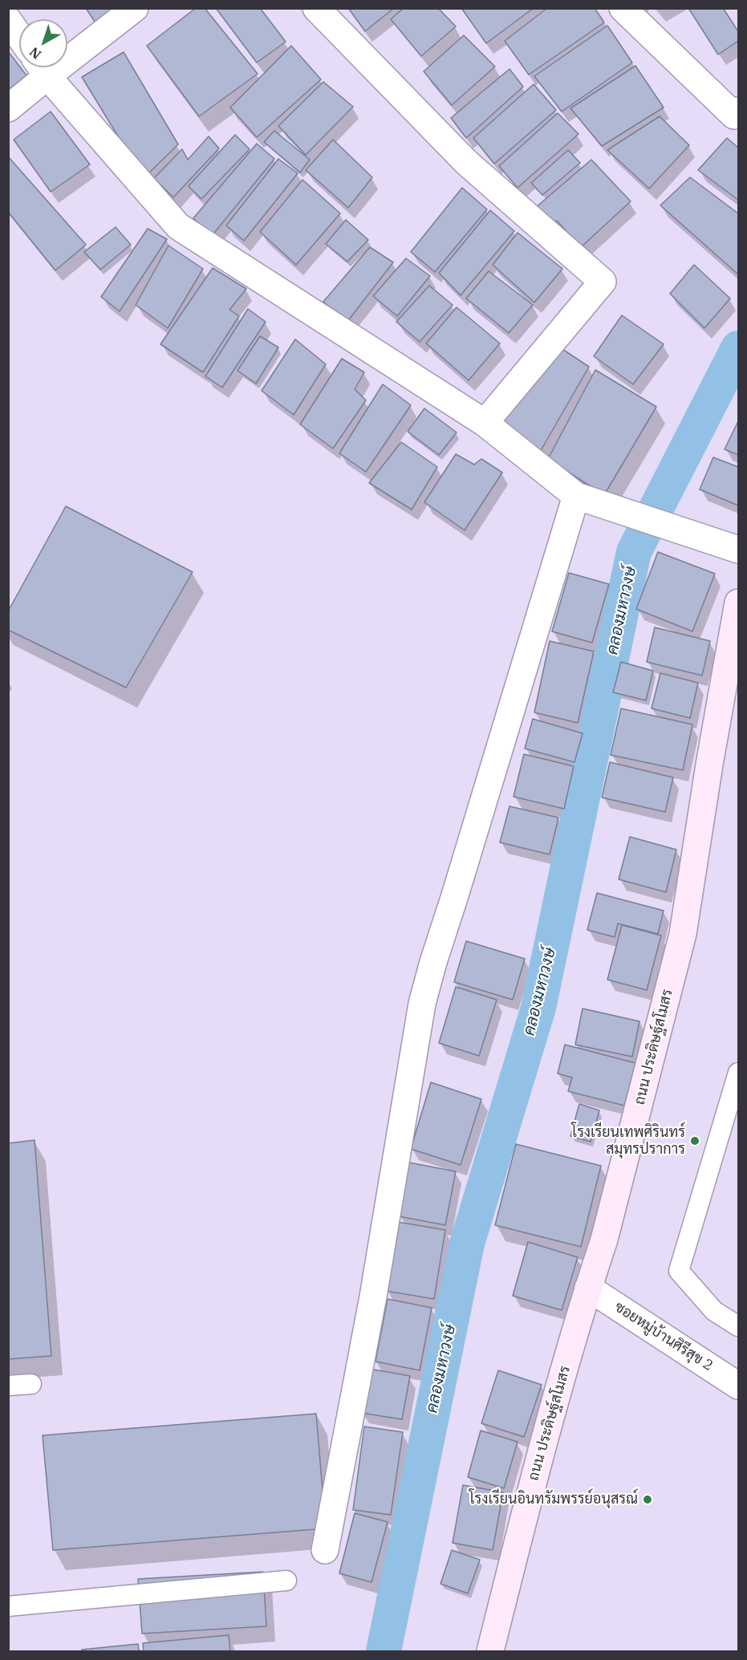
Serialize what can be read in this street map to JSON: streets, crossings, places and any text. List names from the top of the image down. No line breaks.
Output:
{"streets":{"street":["ถนน ประดิษฐ์สโมสร","ซอยหมู่บ้านศิรีสุข 2"]},"crossings":[["ถนน ประดิษฐ์สโมสร","ซอยหมู่บ้านศิรีสุข 2"]],"water":["คลองมหาวงษ์"],"places":["โรงเรียนเทพศิรินทร์ สมุทรปราการ","โรงเรียนอินทรัมพรรย์อนุสรณ์"],"north":"bottom left"}
